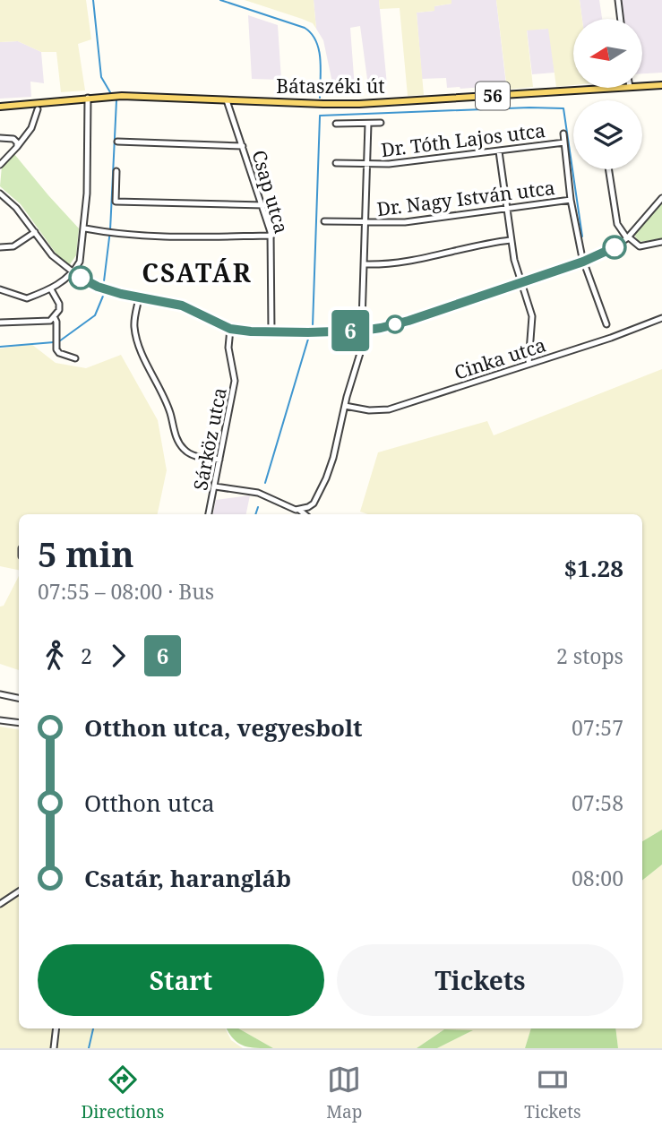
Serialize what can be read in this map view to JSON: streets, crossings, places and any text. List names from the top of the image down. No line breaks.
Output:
{"streets":{"main road":["Bátaszéki út","56"],"street":["Dr. Tóth Lajos utca","Csap utca","Dr. Nagy István utca","Cinka utca","Sárköz utca"]},"crossings":[["Bátaszéki út","Csap utca"]],"districts":["CSATÁR"],"lines":["bus line 6"],"north":"left","page":{"on_map":"6","heading":["5 min","07:55 – 08:00 · Bus","$1.28"],"legs":["2","6","2 stops"],"list":[{"name":"Otthon utca, vegyesbolt","value":"07:57"},{"name":"Otthon utca","value":"07:58"},{"name":"Csatár, harangláb","value":"08:00"}],"buttons":["Start","Tickets"],"tabs":["Directions","Map","Tickets"]}}
